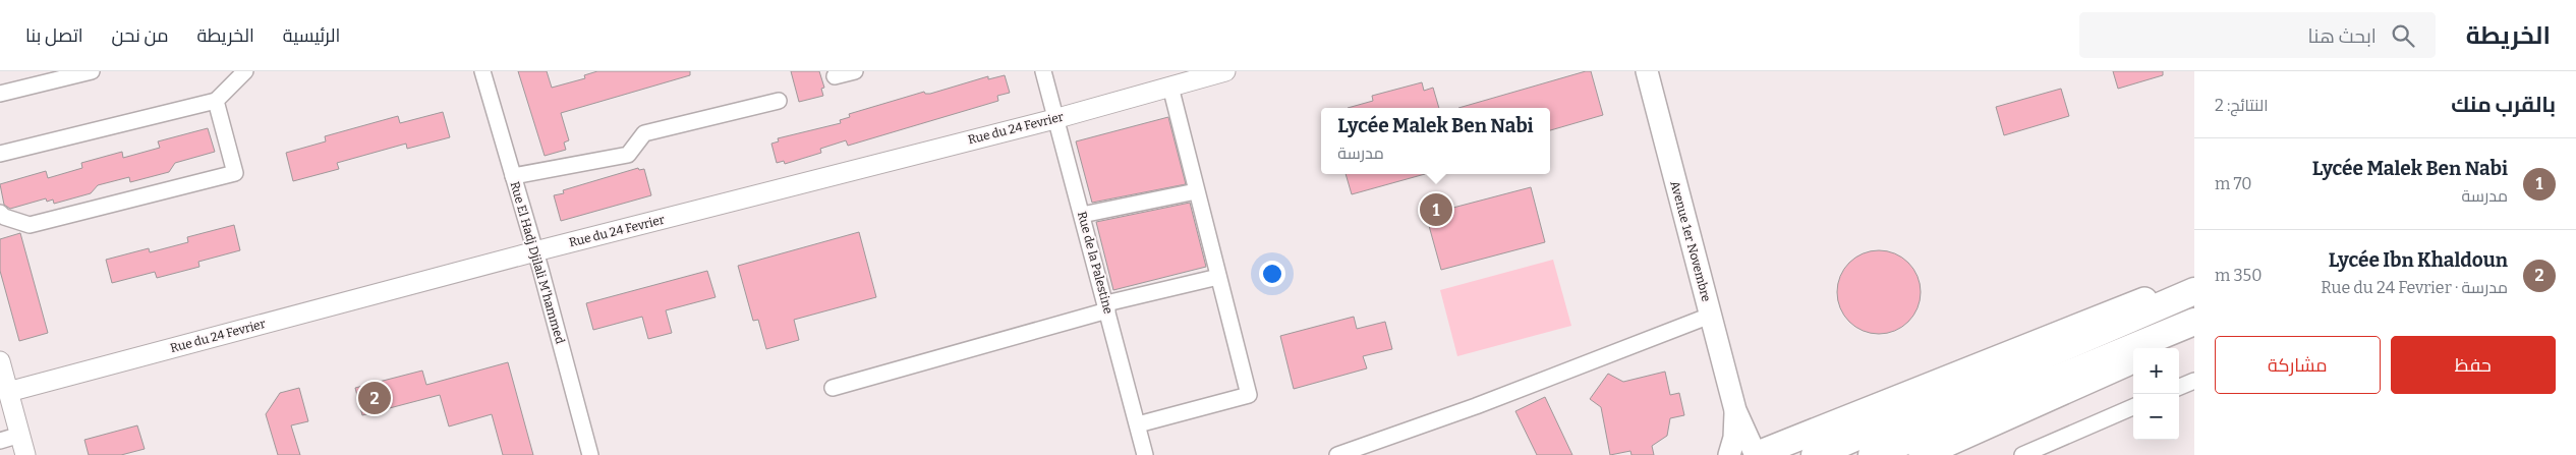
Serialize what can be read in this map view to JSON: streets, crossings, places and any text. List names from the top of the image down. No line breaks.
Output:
{"streets":{"main road":["Avenue 1er Novembre"],"street":["Rue du 24 Fevrier","Rue El Hadj Djilali M'hammed","Rue de la Palestine"]},"crossings":[["Rue du 24 Fevrier","Rue El Hadj Djilali M'hammed"],["Rue du 24 Fevrier","Rue de la Palestine"]],"page":{"header":"الخريطة","search":"ابحث هنا","nav":["الرئيسية","الخريطة","من نحن","اتصل بنا"],"heading":["بالقرب منك","النتائج: 2"],"popup":["Lycée Malek Ben Nabi","مدرسة"],"list":[{"mark":"1","name":"Lycée Malek Ben Nabi","note":"مدرسة","value":"70 m"},{"mark":"2","name":"Lycée Ibn Khaldoun","note":"مدرسة · Rue du 24 Fevrier","value":"350 m"}],"pins":["1","2"],"buttons":["حفظ","مشاركة"],"map_buttons":["+","−"]}}
